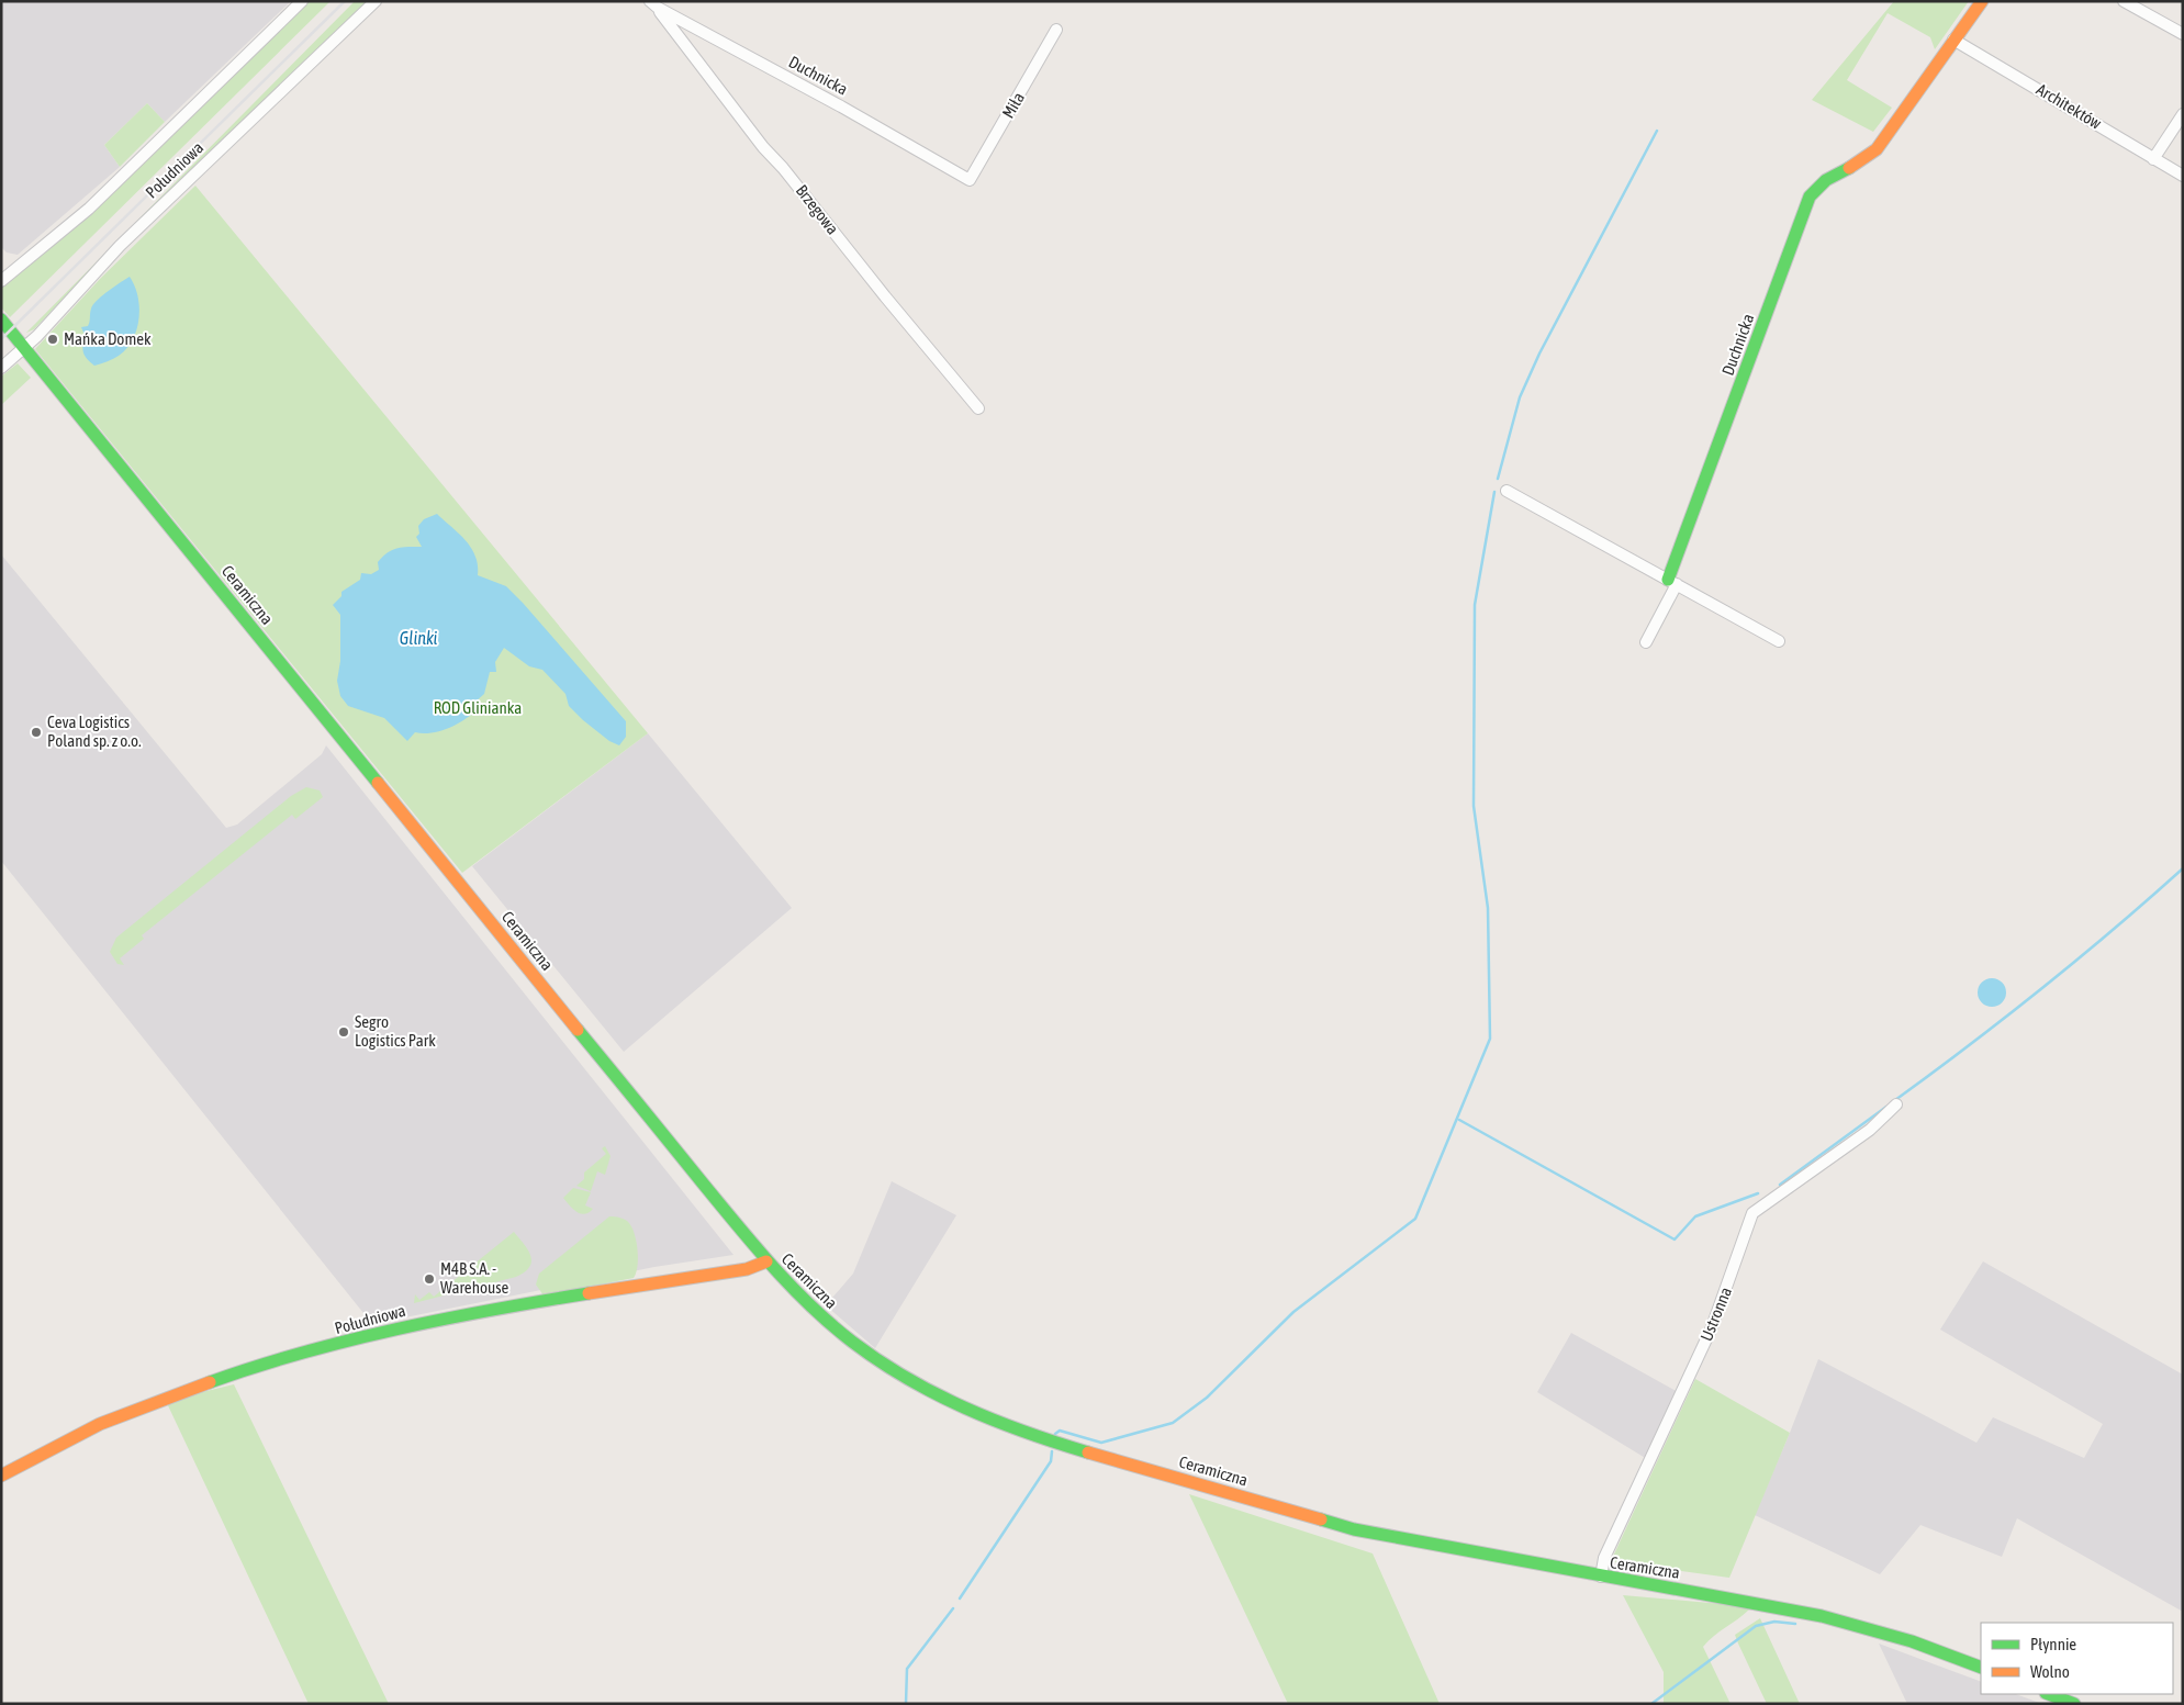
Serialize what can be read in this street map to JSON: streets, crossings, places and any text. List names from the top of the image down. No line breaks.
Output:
{"streets":{"main road":["Duchnicka","Południowa","Ceramiczna"],"street":["Miła","Architektów","Brzegowa","Ustronna"]},"crossings":[["Duchnicka","Miła"],["Duchnicka","Architektów"],["Duchnicka","Brzegowa"],["Południowa","Ceramiczna"],["Ceramiczna","Ustronna"]],"water":["Glinki"],"parks":["ROD Glinianka"],"places":["Mańka Domek","Ceva Logistics Poland sp. z o.o.","Segro Logistics Park","M4B S.A. - Warehouse"],"legend":["Płynnie","Wolno"]}
